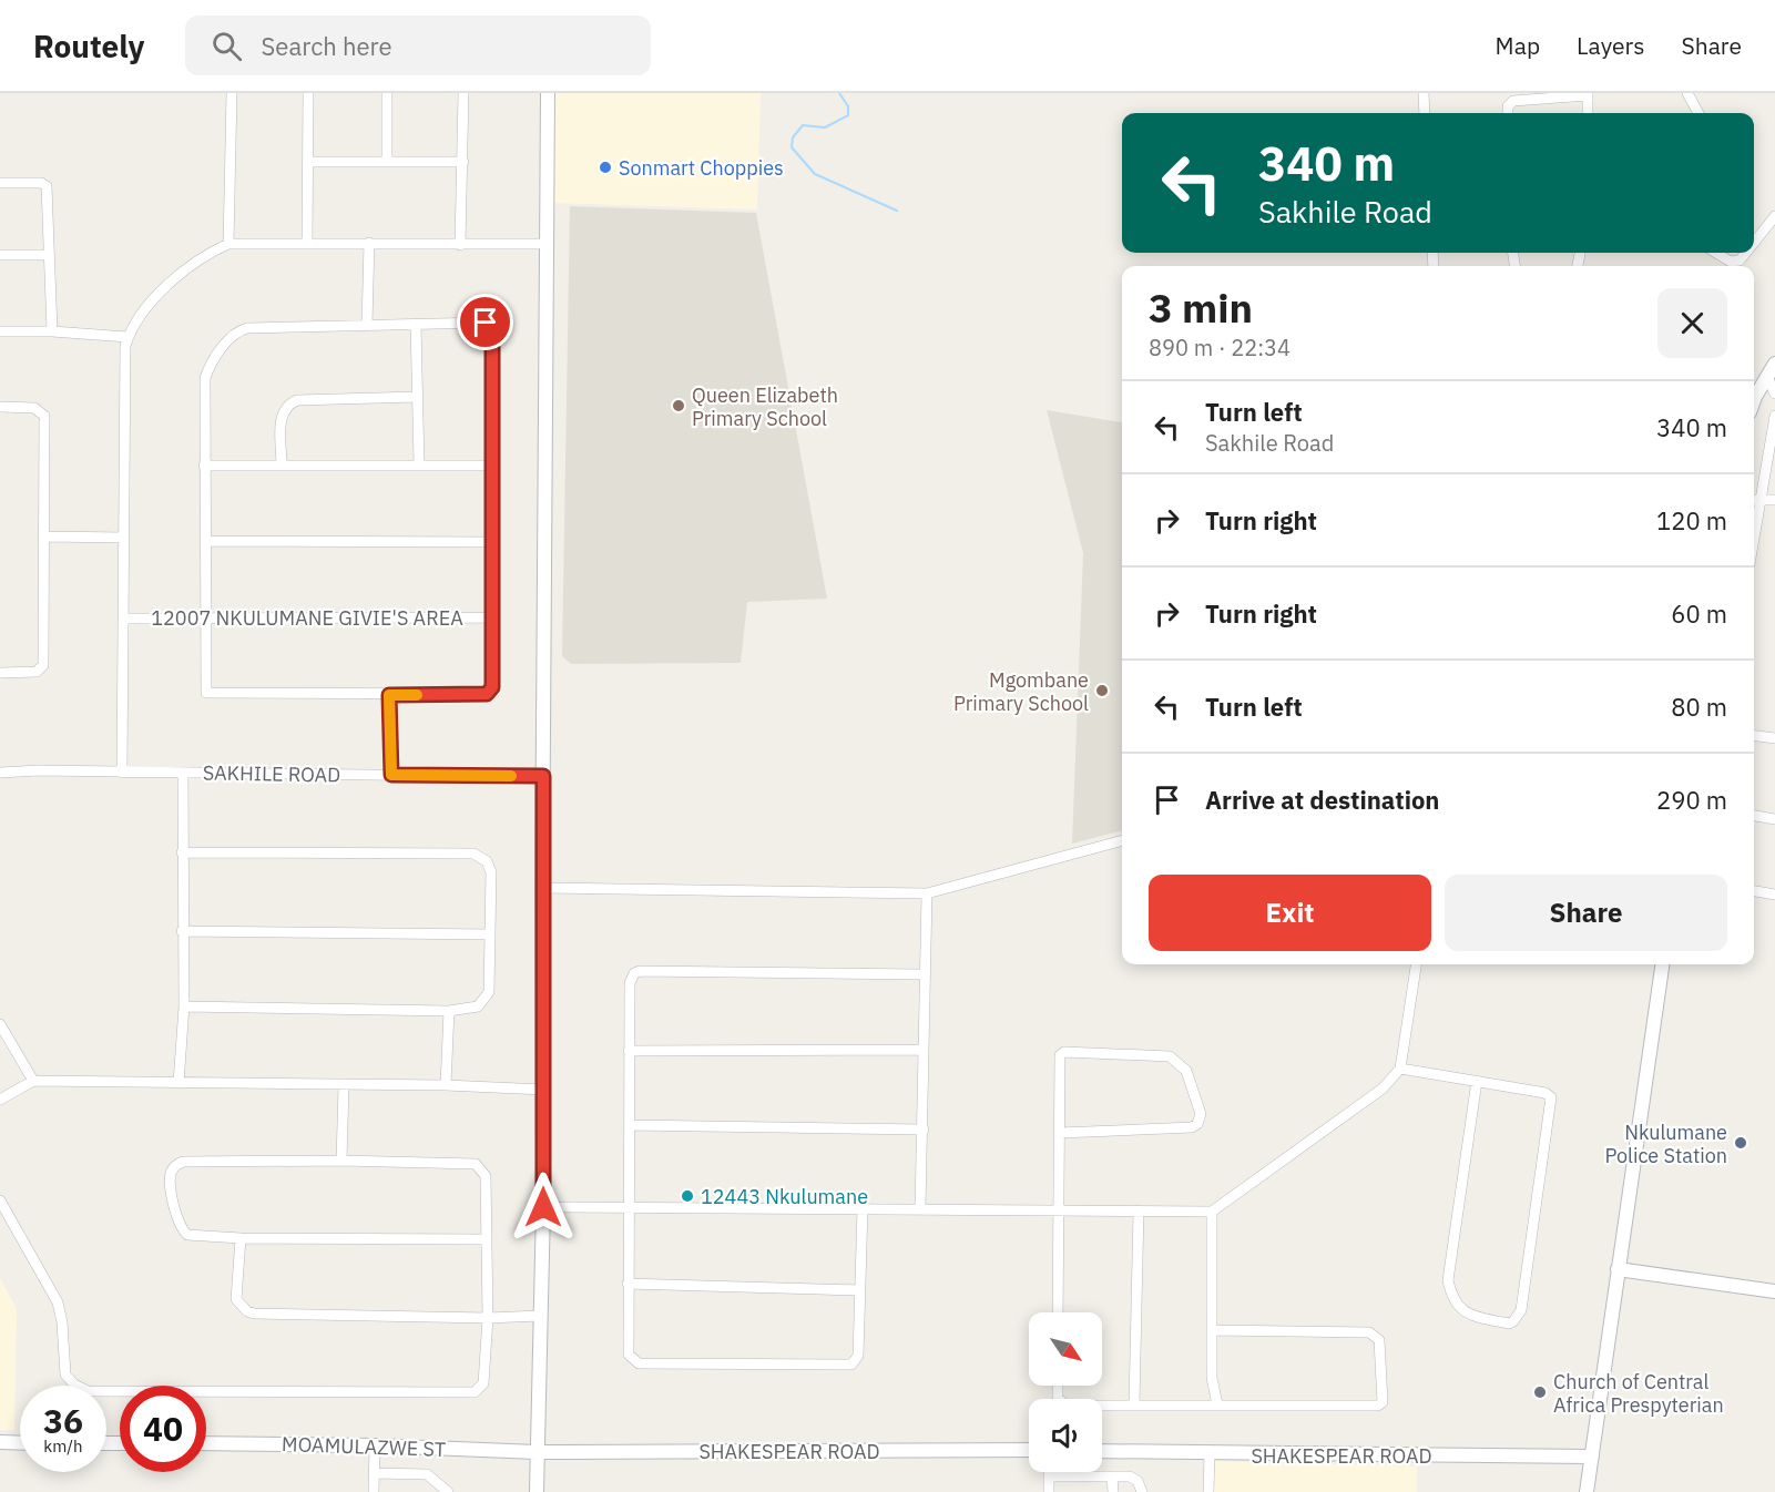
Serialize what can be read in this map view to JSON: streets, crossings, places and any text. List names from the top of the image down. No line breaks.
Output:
{"streets":{"street":["12007 NKULUMANE GIVIE'S AREA","SAKHILE ROAD","MOAMULAZWE ST","SHAKESPEAR ROAD"]},"crossings":[["MOAMULAZWE ST","SHAKESPEAR ROAD"]],"places":["Sonmart Choppies","Queen Elizabeth Primary School","Mgombane Primary School","Nkulumane Police Station","12443 Nkulumane","Church of Central Africa Prespyterian"],"north":"bottom right","page":{"header":"Routely","search":"Search here","nav":["Map","Layers","Share"],"turn":["340 m","Sakhile Road"],"heading":["3 min","890 m · 22:34"],"list":[{"name":"Turn left","note":"Sakhile Road","value":"340 m"},{"name":"Turn right","value":"120 m"},{"name":"Turn right","value":"60 m"},{"name":"Turn left","value":"80 m"},{"name":"Arrive at destination","value":"290 m"}],"buttons":["Exit","Share"],"speed":"36 km/h","limit":"40"}}
